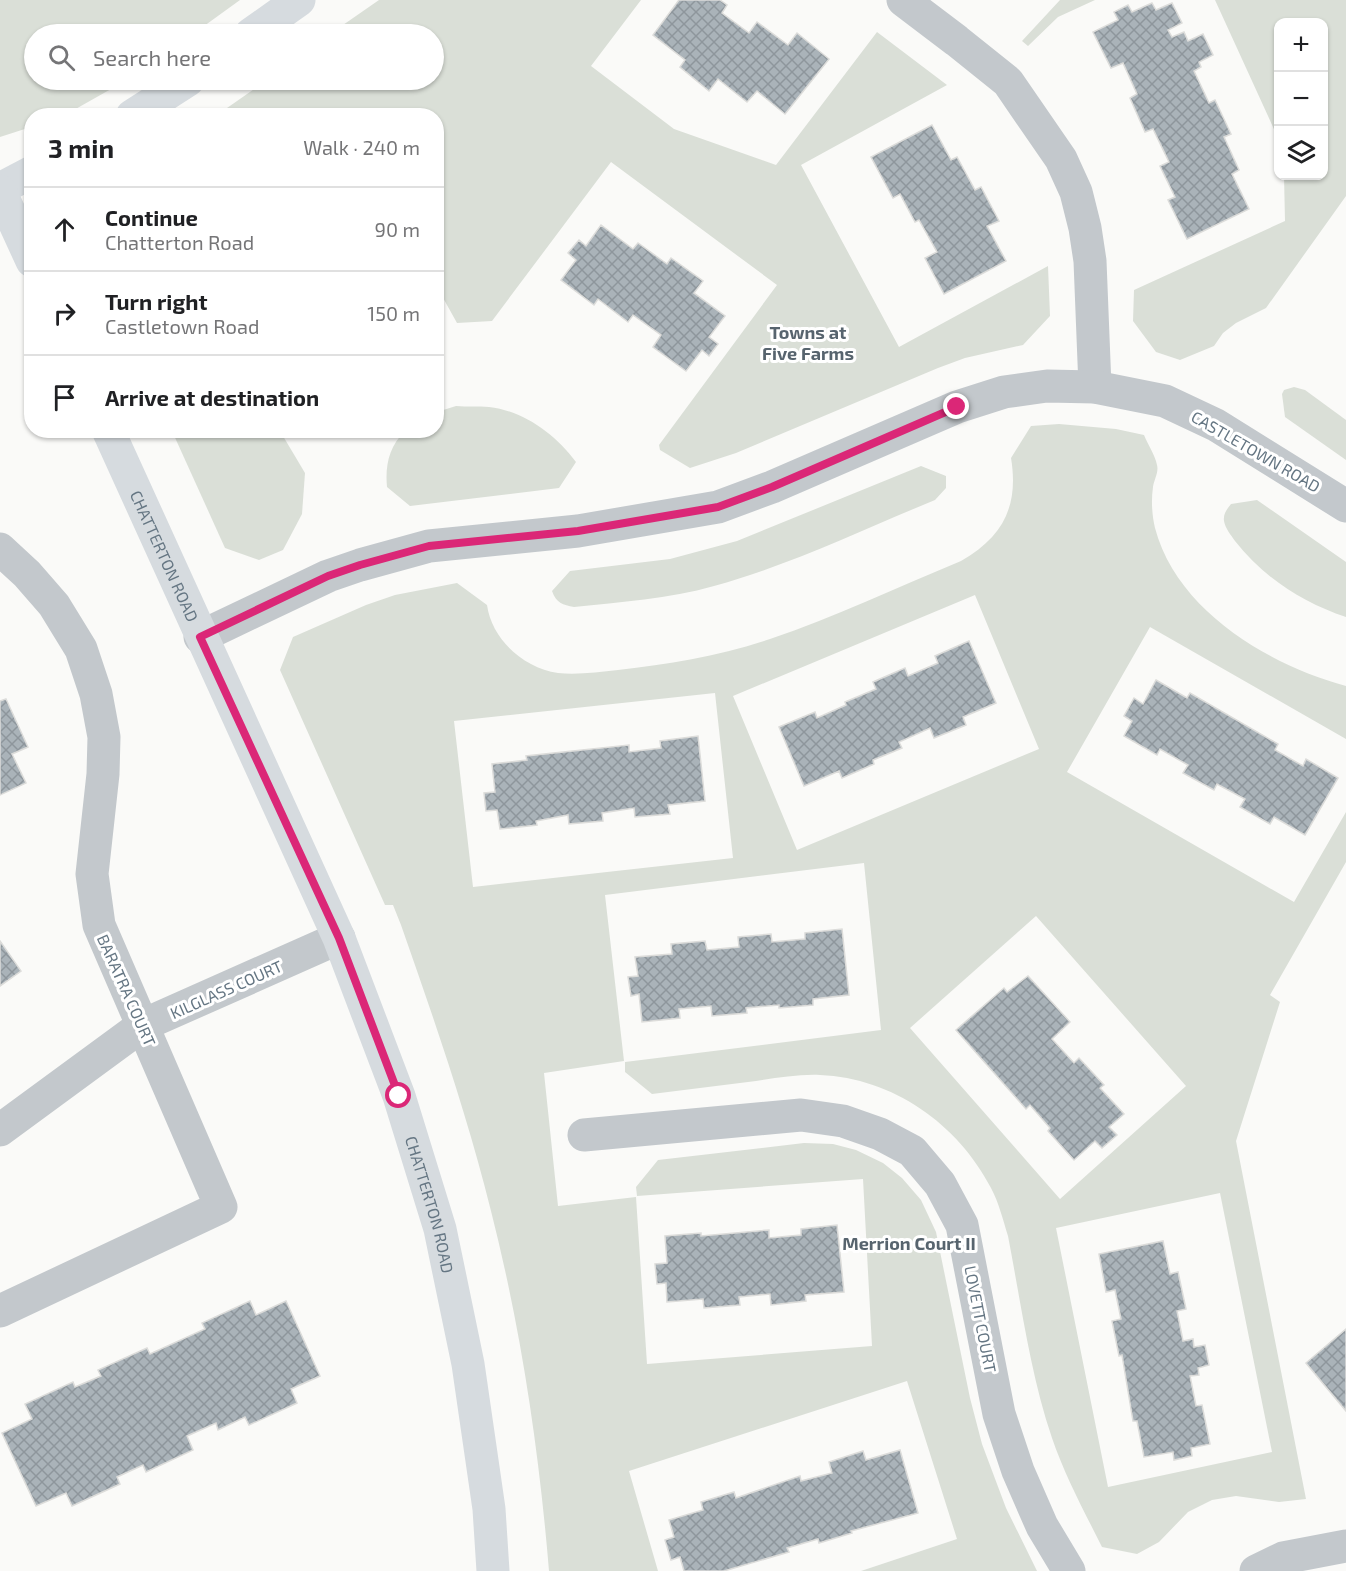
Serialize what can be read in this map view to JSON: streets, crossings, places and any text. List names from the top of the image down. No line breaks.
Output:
{"streets":{"street":["CASTLETOWN ROAD","CHATTERTON ROAD","KILGLASS COURT","BARATRA COURT","LOVETT COURT"]},"crossings":[["CASTLETOWN ROAD","CHATTERTON ROAD"],["CHATTERTON ROAD","KILGLASS COURT"],["KILGLASS COURT","BARATRA COURT"]],"districts":["Towns at Five Farms","Merrion Court II"],"page":{"map_buttons":["+","−"],"search":"Search here","heading":["3 min","Walk · 240 m"],"list":[["Continue","Chatterton Road","90 m"],["Turn right","Castletown Road","150 m"],"Arrive at destination"]}}
